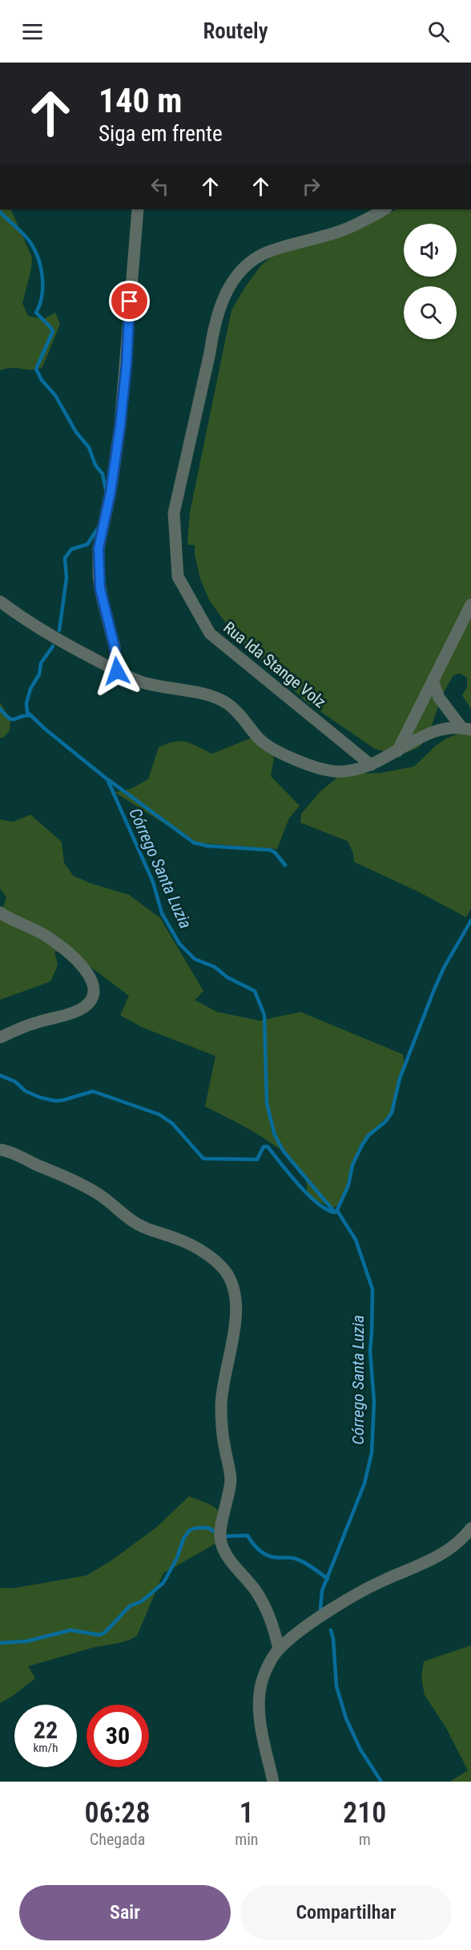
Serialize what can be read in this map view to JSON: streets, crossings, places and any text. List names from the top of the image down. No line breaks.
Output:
{"streets":{"street":["Rua Ida Stange Volz"]},"water":["Córrego Santa Luzia"],"page":{"header":"Routely","turn":["140 m","Siga em frente"],"speed":"22 km/h","limit":"30","eta":["06:28","Chegada","1","min","210","m"],"buttons":["Sair","Compartilhar"]}}
